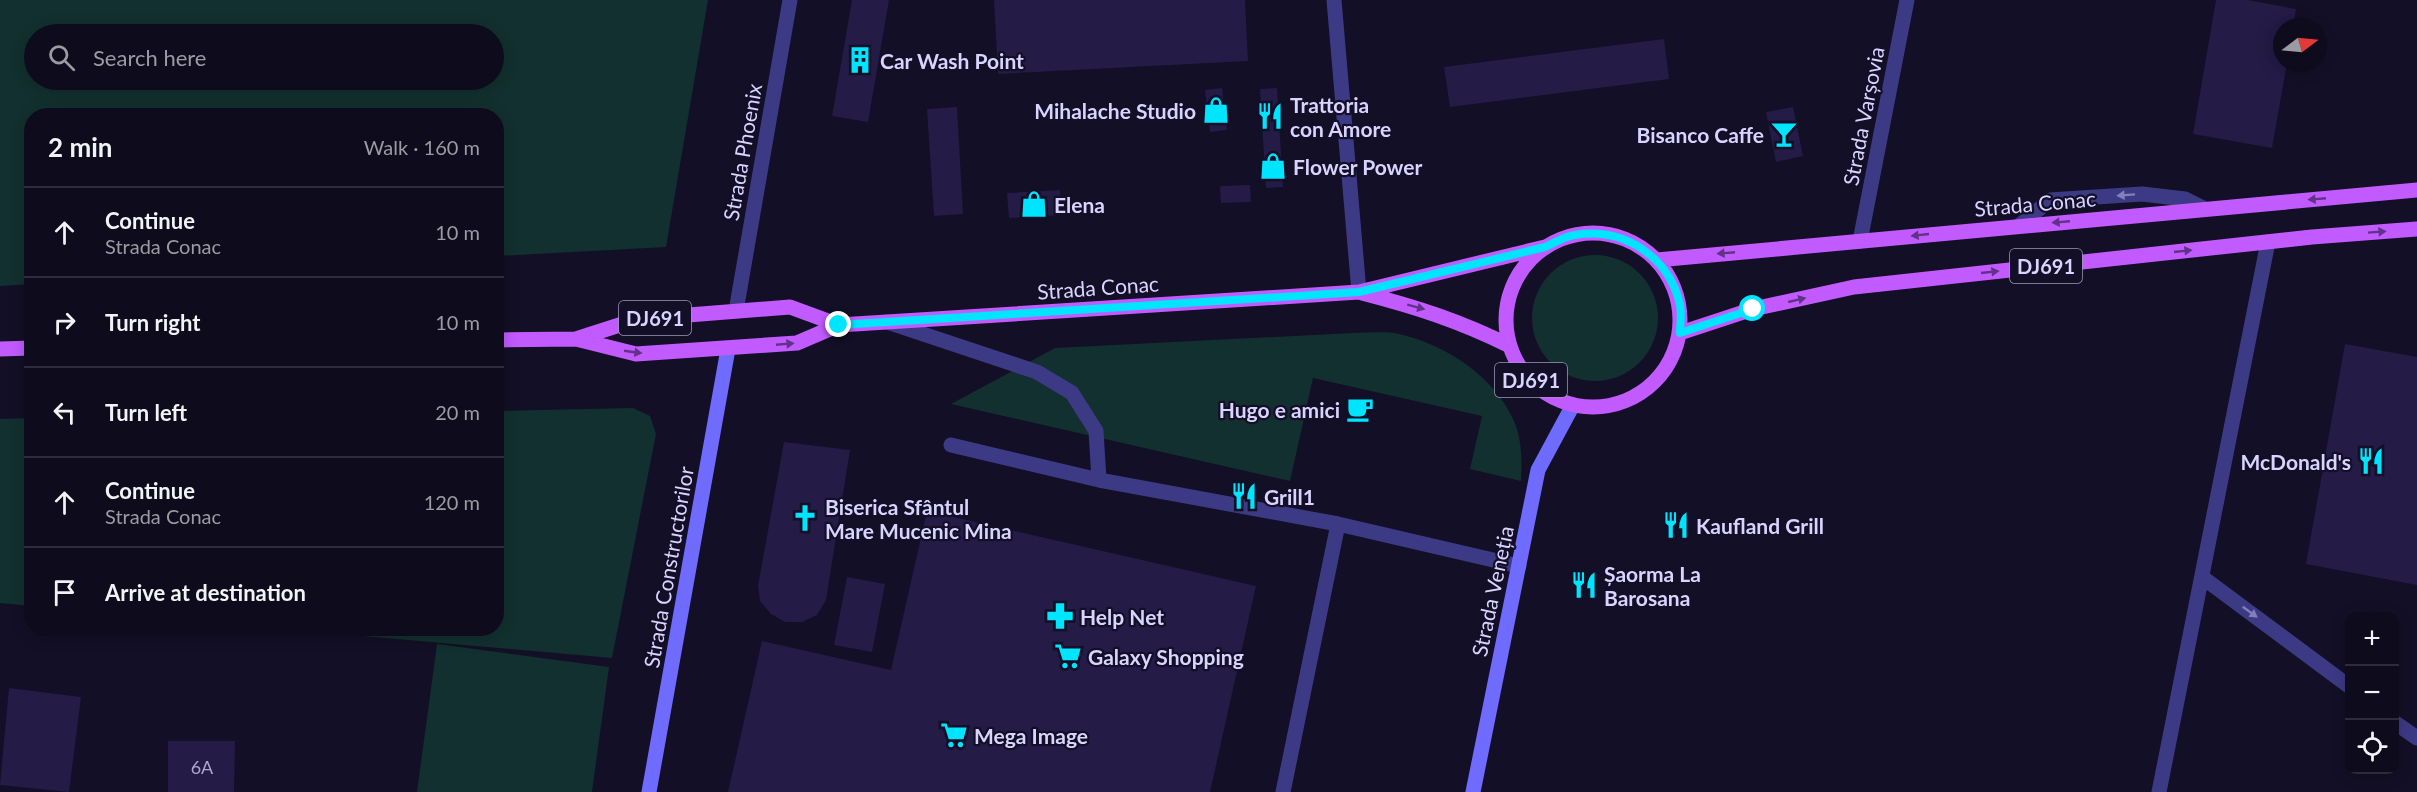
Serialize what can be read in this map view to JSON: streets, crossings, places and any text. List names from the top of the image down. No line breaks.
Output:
{"streets":{"main road":["Strada Conac","DJ691","Strada Constructorilor","Strada Veneția"],"street":["Strada Varșovia","Strada Phoenix"]},"crossings":[["Strada Varșovia","Strada Conac"],["Strada Phoenix","Strada Conac"],["Strada Phoenix","DJ691"],["Strada Conac","DJ691"],["Strada Conac","Strada Constructorilor"],["Strada Conac","Strada Veneția"],["DJ691","Strada Constructorilor"],["DJ691","Strada Veneția"]],"places":{"building":["Car Wash Point"],"shop":["Mihalache Studio","Flower Power","Elena"],"restaurant":["Trattoria con Amore","McDonald's","Grill1","Kaufland Grill","Șaorma La Barosana"],"bar":["Bisanco Caffe"],"cafe":["Hugo e amici"],"church":["Biserica Sfântul Mare Mucenic Mina"],"pharmacy":["Help Net"],"supermarket":["Galaxy Shopping","Mega Image"]},"house_numbers":["6A"],"north":"right","page":{"search":"Search here","heading":["2 min","Walk · 160 m"],"list":[["Continue","Strada Conac","10 m"],["Turn right","10 m"],["Turn left","20 m"],["Continue","Strada Conac","120 m"],"Arrive at destination"],"map_buttons":["+","−"]}}
